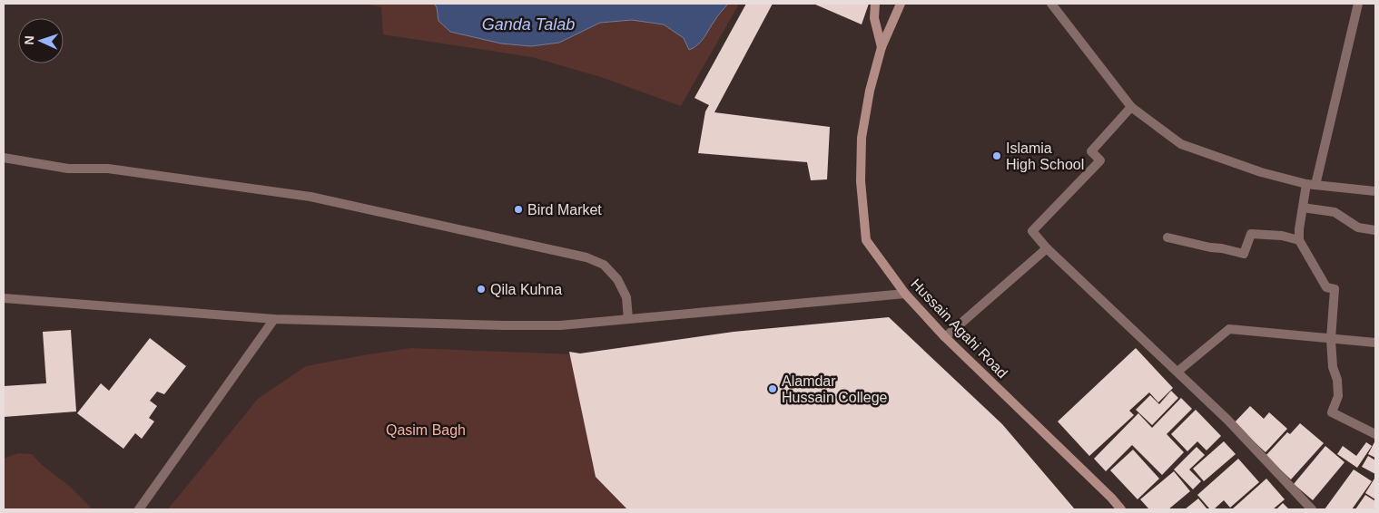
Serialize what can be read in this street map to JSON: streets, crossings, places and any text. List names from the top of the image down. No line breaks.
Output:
{"streets":{"main road":["Hussain Agahi Road"]},"water":["Ganda Talab"],"parks":["Qasim Bagh"],"places":["Islamia High School","Bird Market","Qila Kuhna","Alamdar Hussain College"],"north":"left"}
